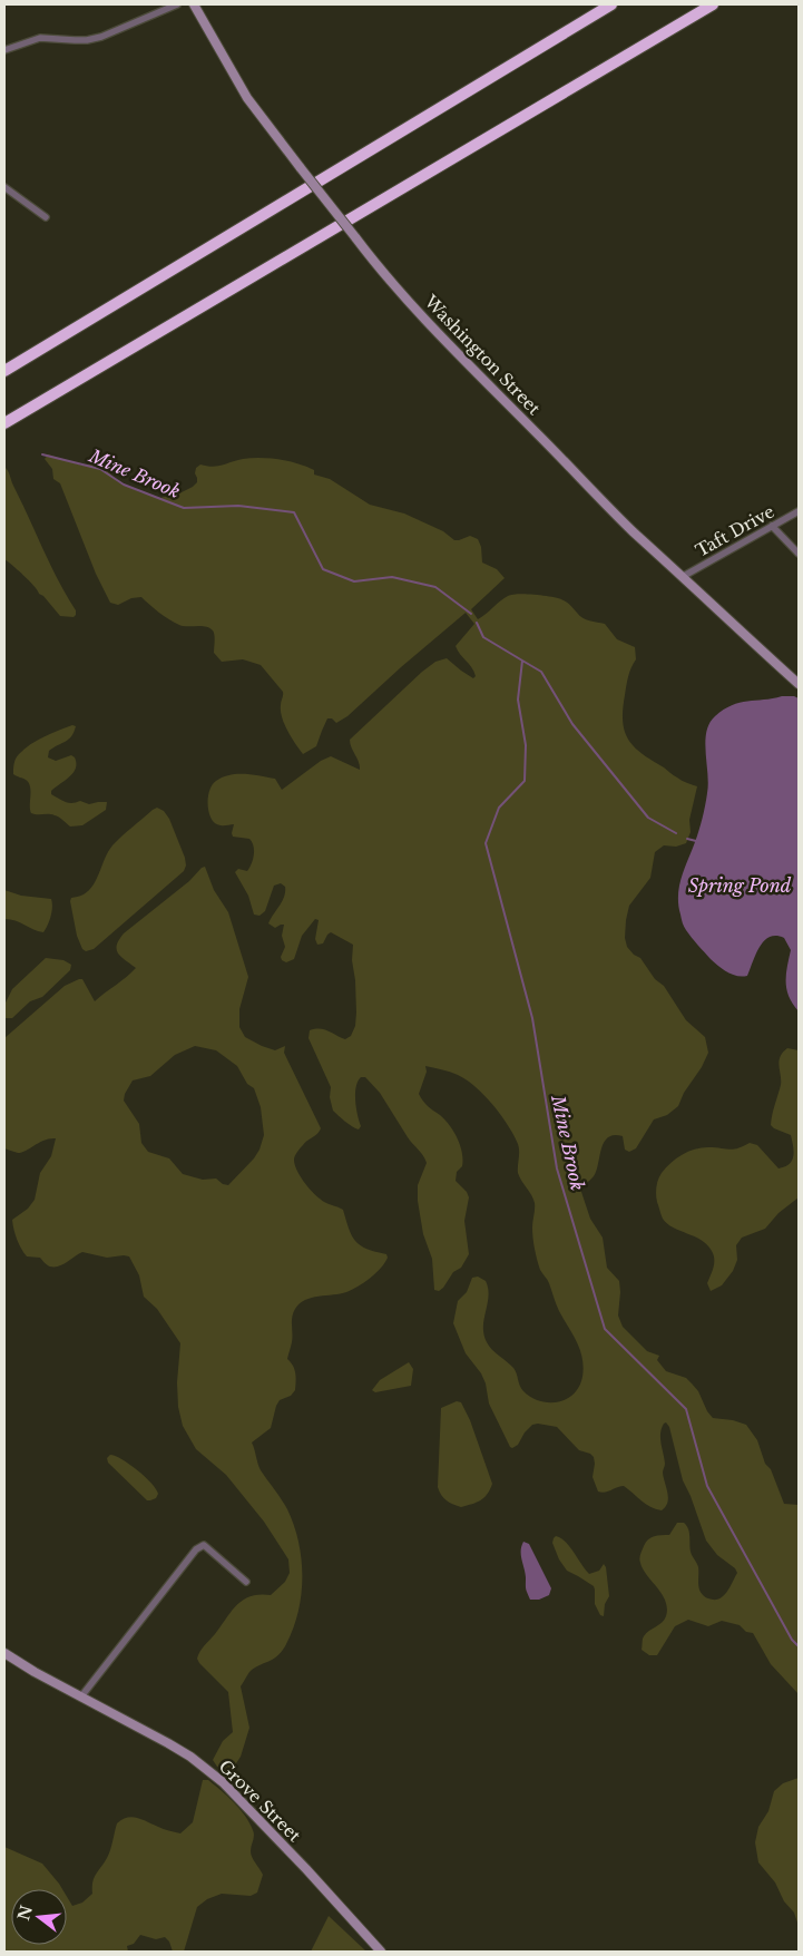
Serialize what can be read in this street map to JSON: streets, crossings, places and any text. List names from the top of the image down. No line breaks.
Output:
{"streets":{"main road":["Washington Street","Grove Street"],"street":["Taft Drive"]},"crossings":[["Washington Street","Taft Drive"]],"water":["Mine Brook","Spring Pond"],"north":"left"}
